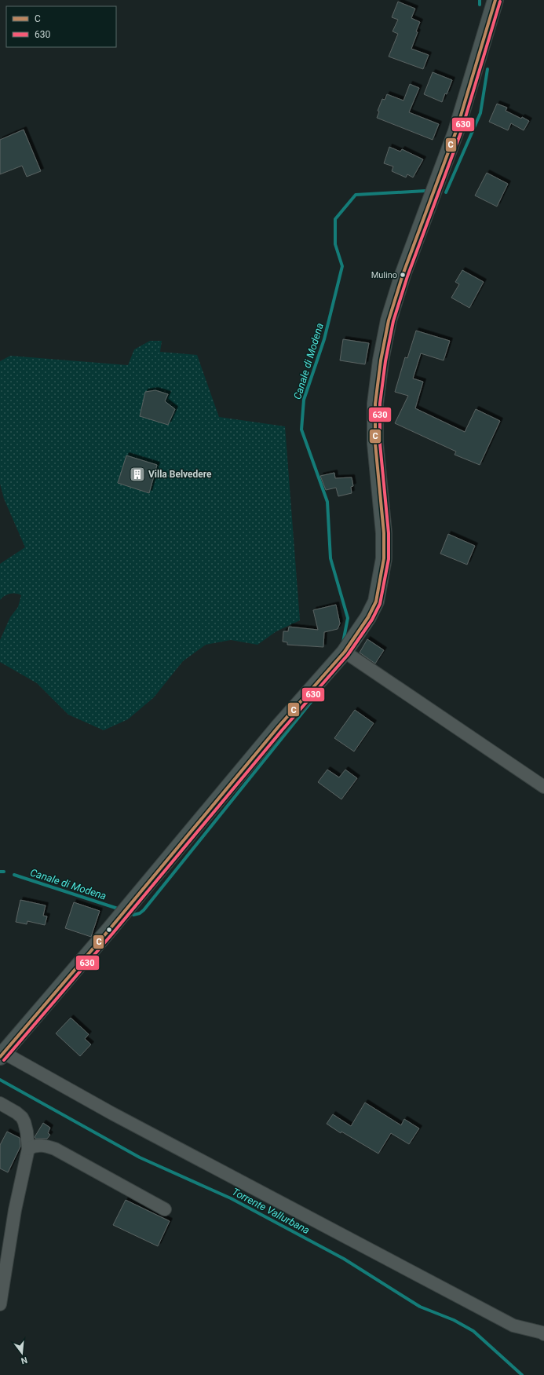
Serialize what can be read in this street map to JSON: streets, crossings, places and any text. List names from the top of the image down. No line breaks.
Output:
{"water":["Canale di Modena","Torrente Vallurbana"],"places":{"other":["Mulino"],"building":["Villa Belvedere"]},"lines":["transit line C","transit line 630"],"legend":["C","630"],"north":"bottom"}
